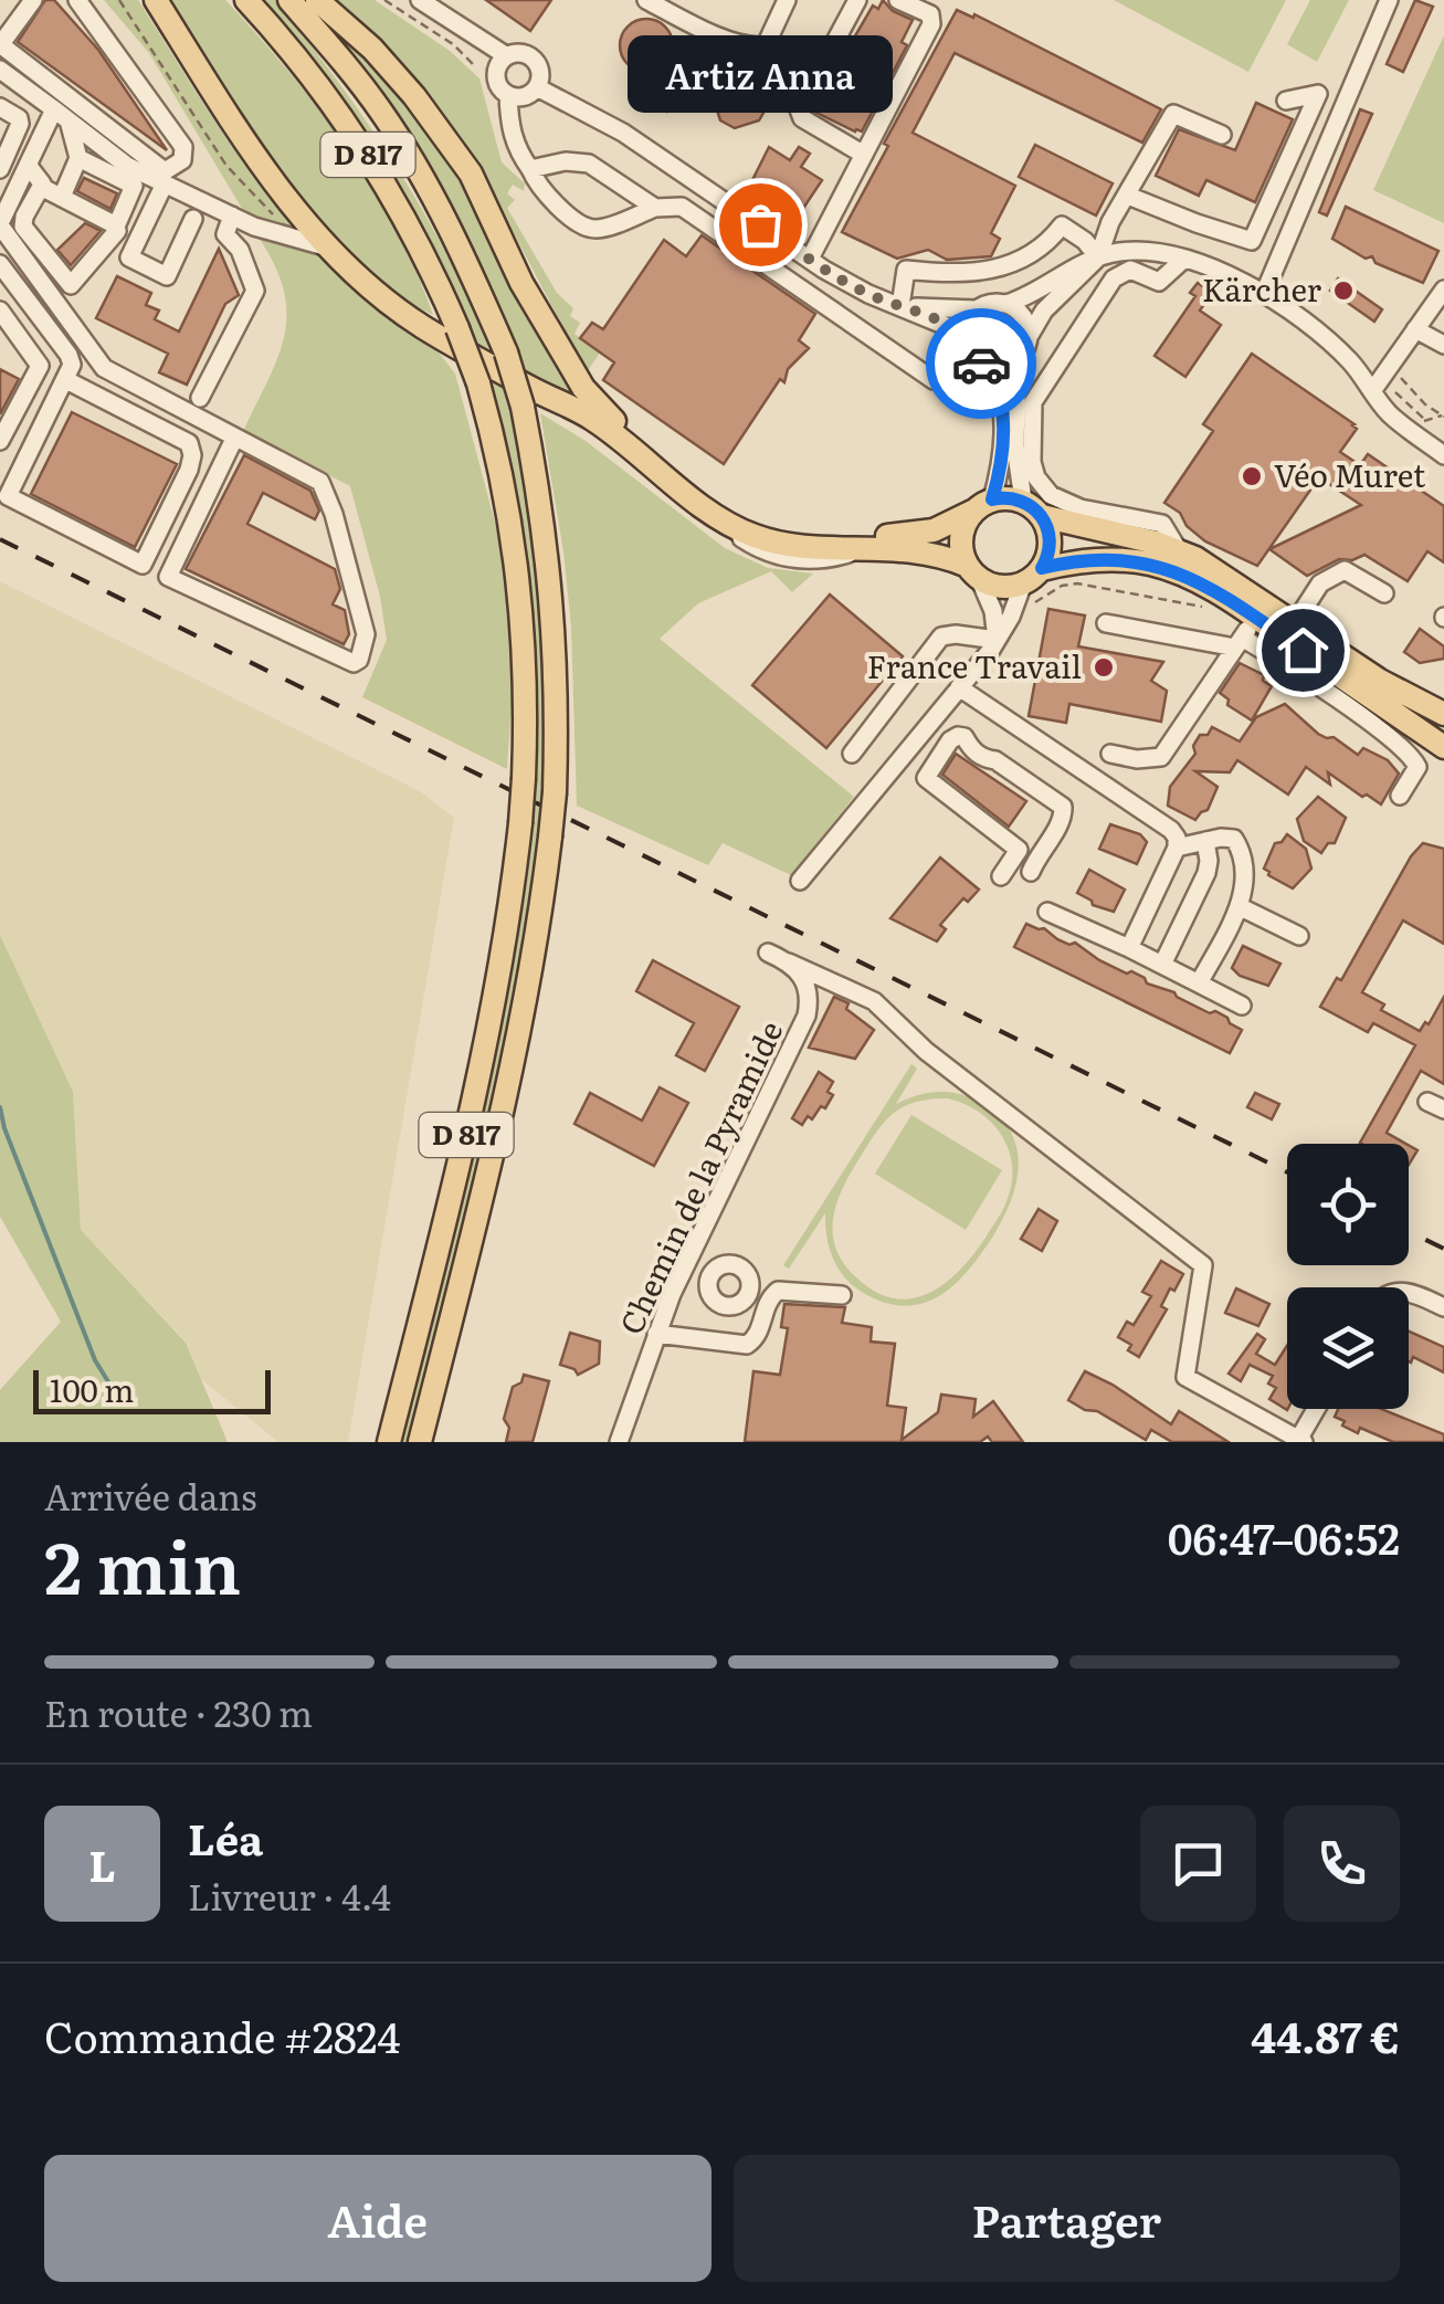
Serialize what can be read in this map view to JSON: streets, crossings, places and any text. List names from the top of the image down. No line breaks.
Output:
{"streets":{"main road":["D 817"],"street":["Chemin de la Pyramide"]},"places":["Artiz Anna","Kärcher","Véo Muret","France Travail"],"scale_bar":"100 m","page":{"bubble":"Artiz Anna","scale":"100 m","heading":["2 min","Arrivée dans","06:47–06:52"],"panel":["Léa","Livreur · 4.4","Commande #2824","44.87 €"],"bar":"En route · 230 m","round":"L","buttons":["Aide","Partager"]}}
